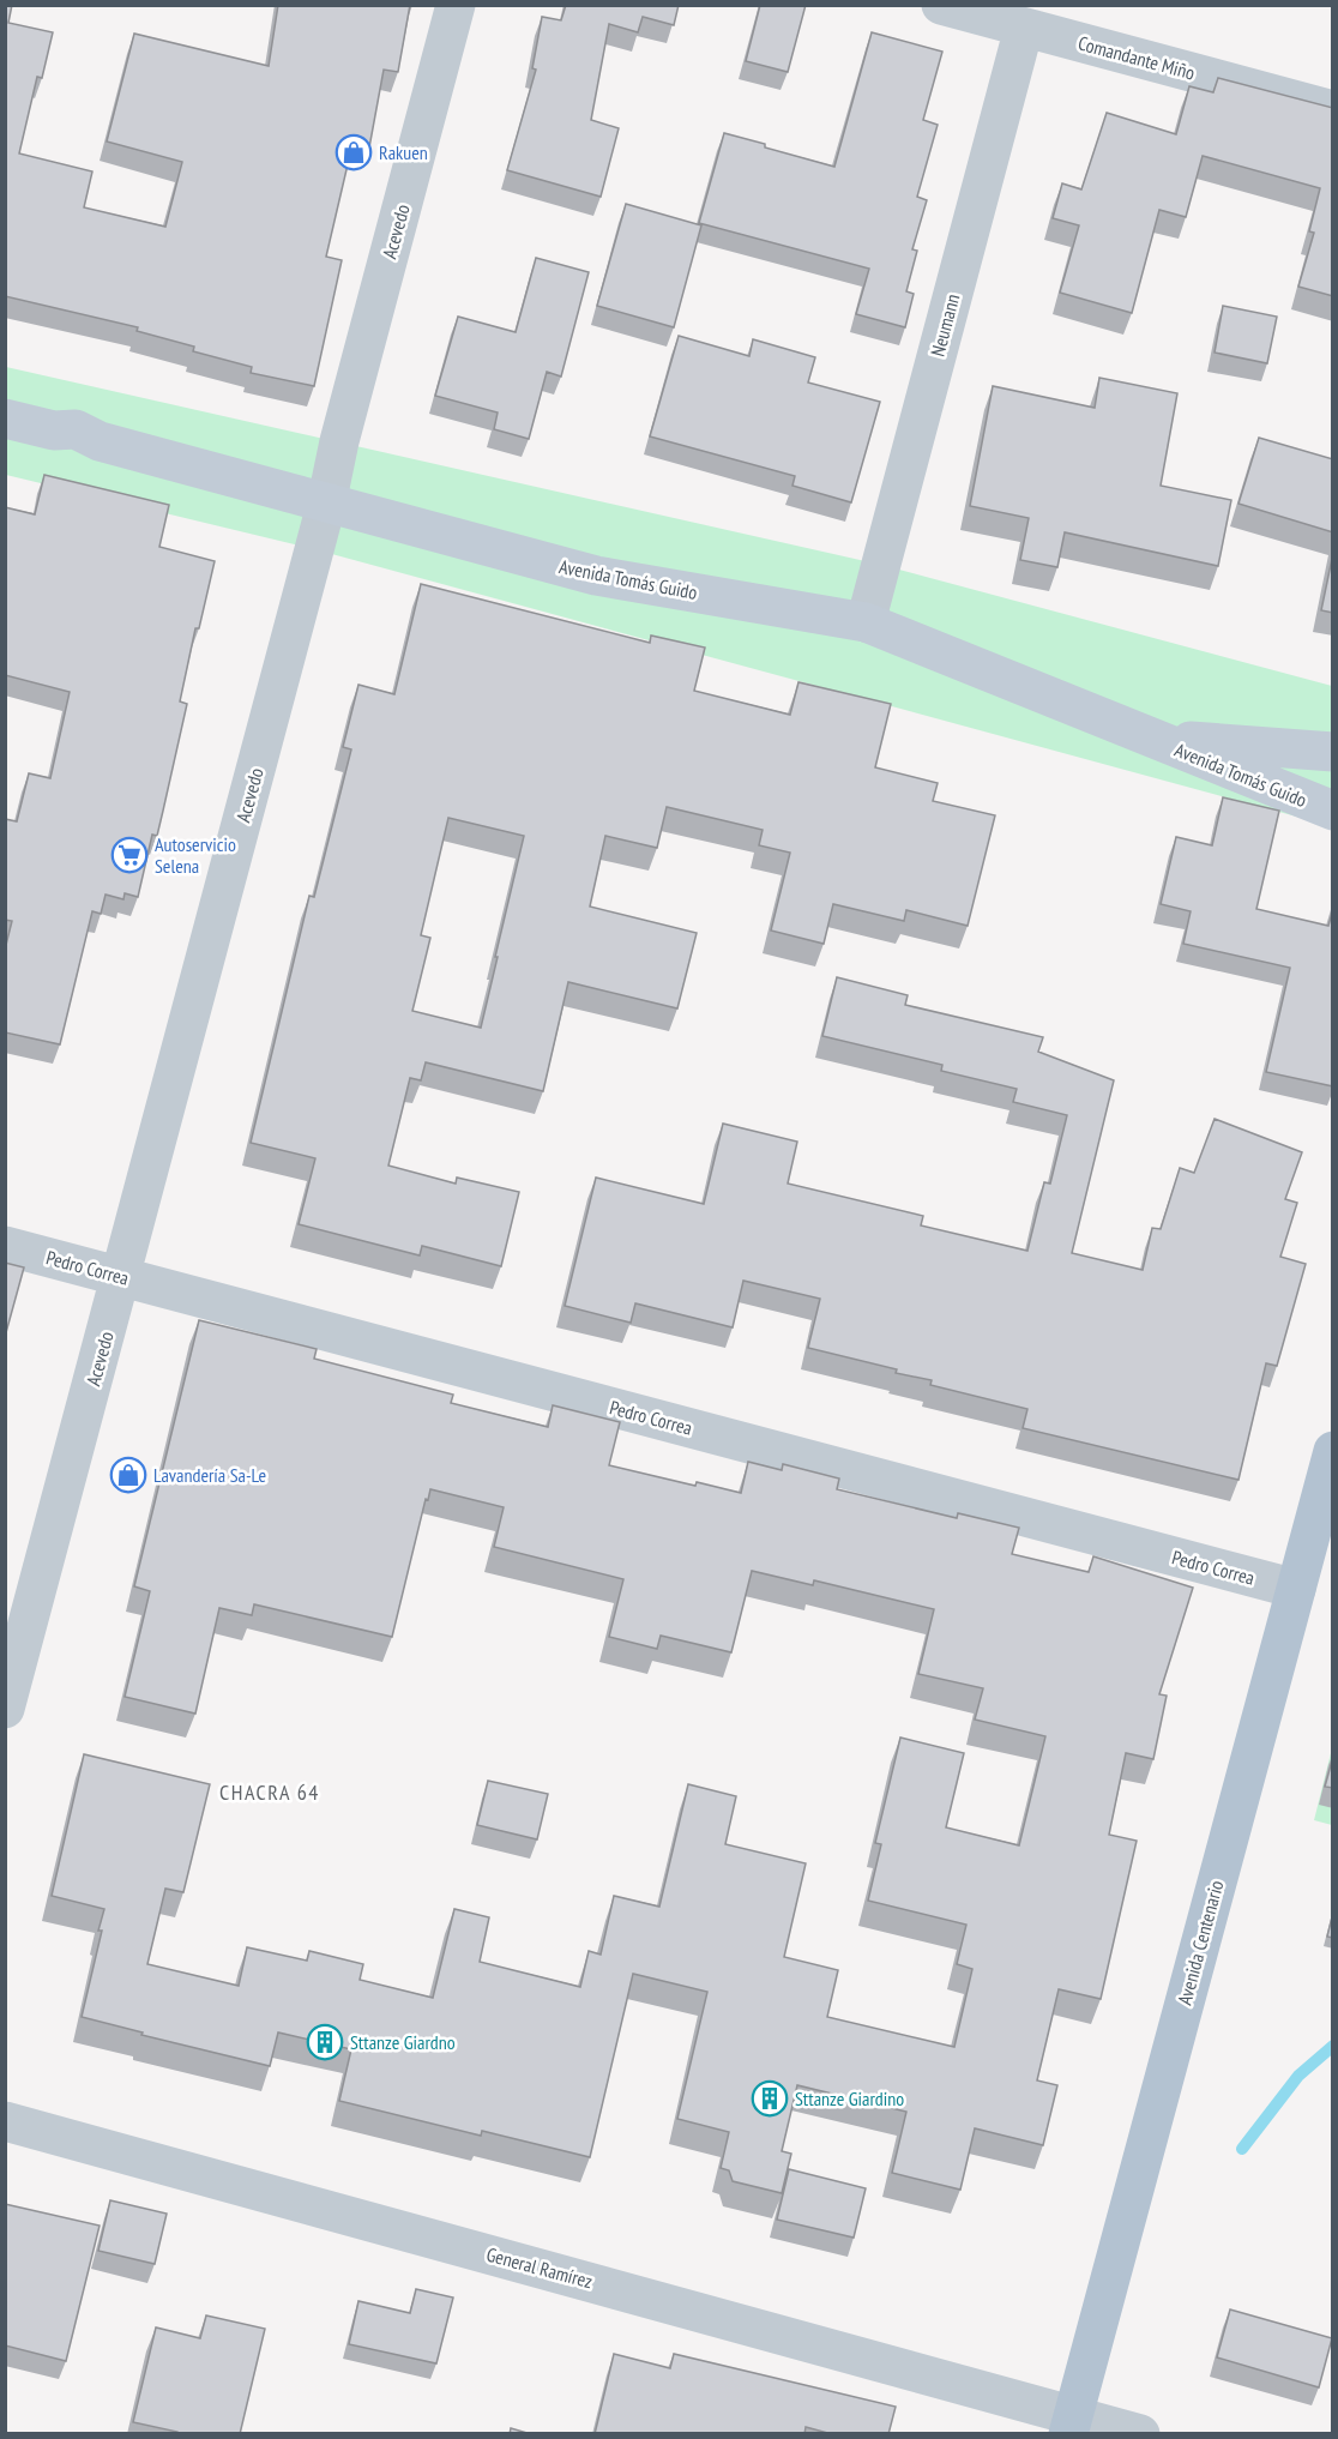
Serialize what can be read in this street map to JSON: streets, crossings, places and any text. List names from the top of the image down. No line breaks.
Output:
{"streets":{"main road":["Avenida Tomás Guido","Avenida Centenario"],"street":["Comandante Miño","Acevedo","Neumann","Pedro Correa","General Ramírez"]},"crossings":[["Comandante Miño","Neumann"],["Acevedo","Avenida Tomás Guido"],["Acevedo","Pedro Correa"],["Neumann","Avenida Tomás Guido"],["Pedro Correa","Avenida Centenario"],["Avenida Centenario","General Ramírez"]],"districts":["CHACRA 64"],"places":{"shop":["Rakuen","Lavandería Sa-Le"],"supermarket":["Autoservicio Selena"],"building":["Sttanze Giardno","Sttanze Giardino"]}}
